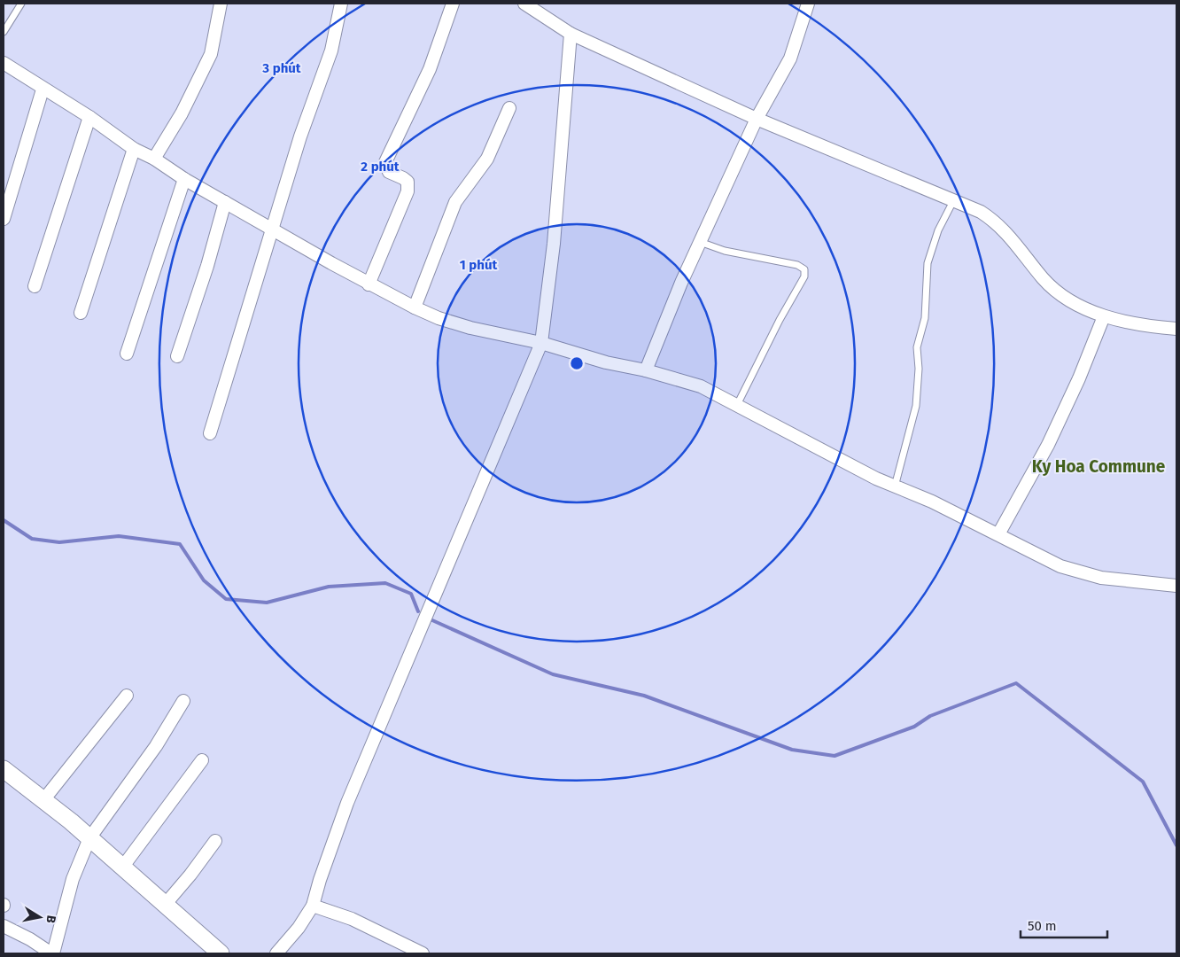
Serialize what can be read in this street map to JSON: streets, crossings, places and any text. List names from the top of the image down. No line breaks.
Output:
{"districts":["Ky Hoa Commune"],"scale_bar":"50 m","north":"right","rings":["3 phút","2 phút","1 phút"]}
